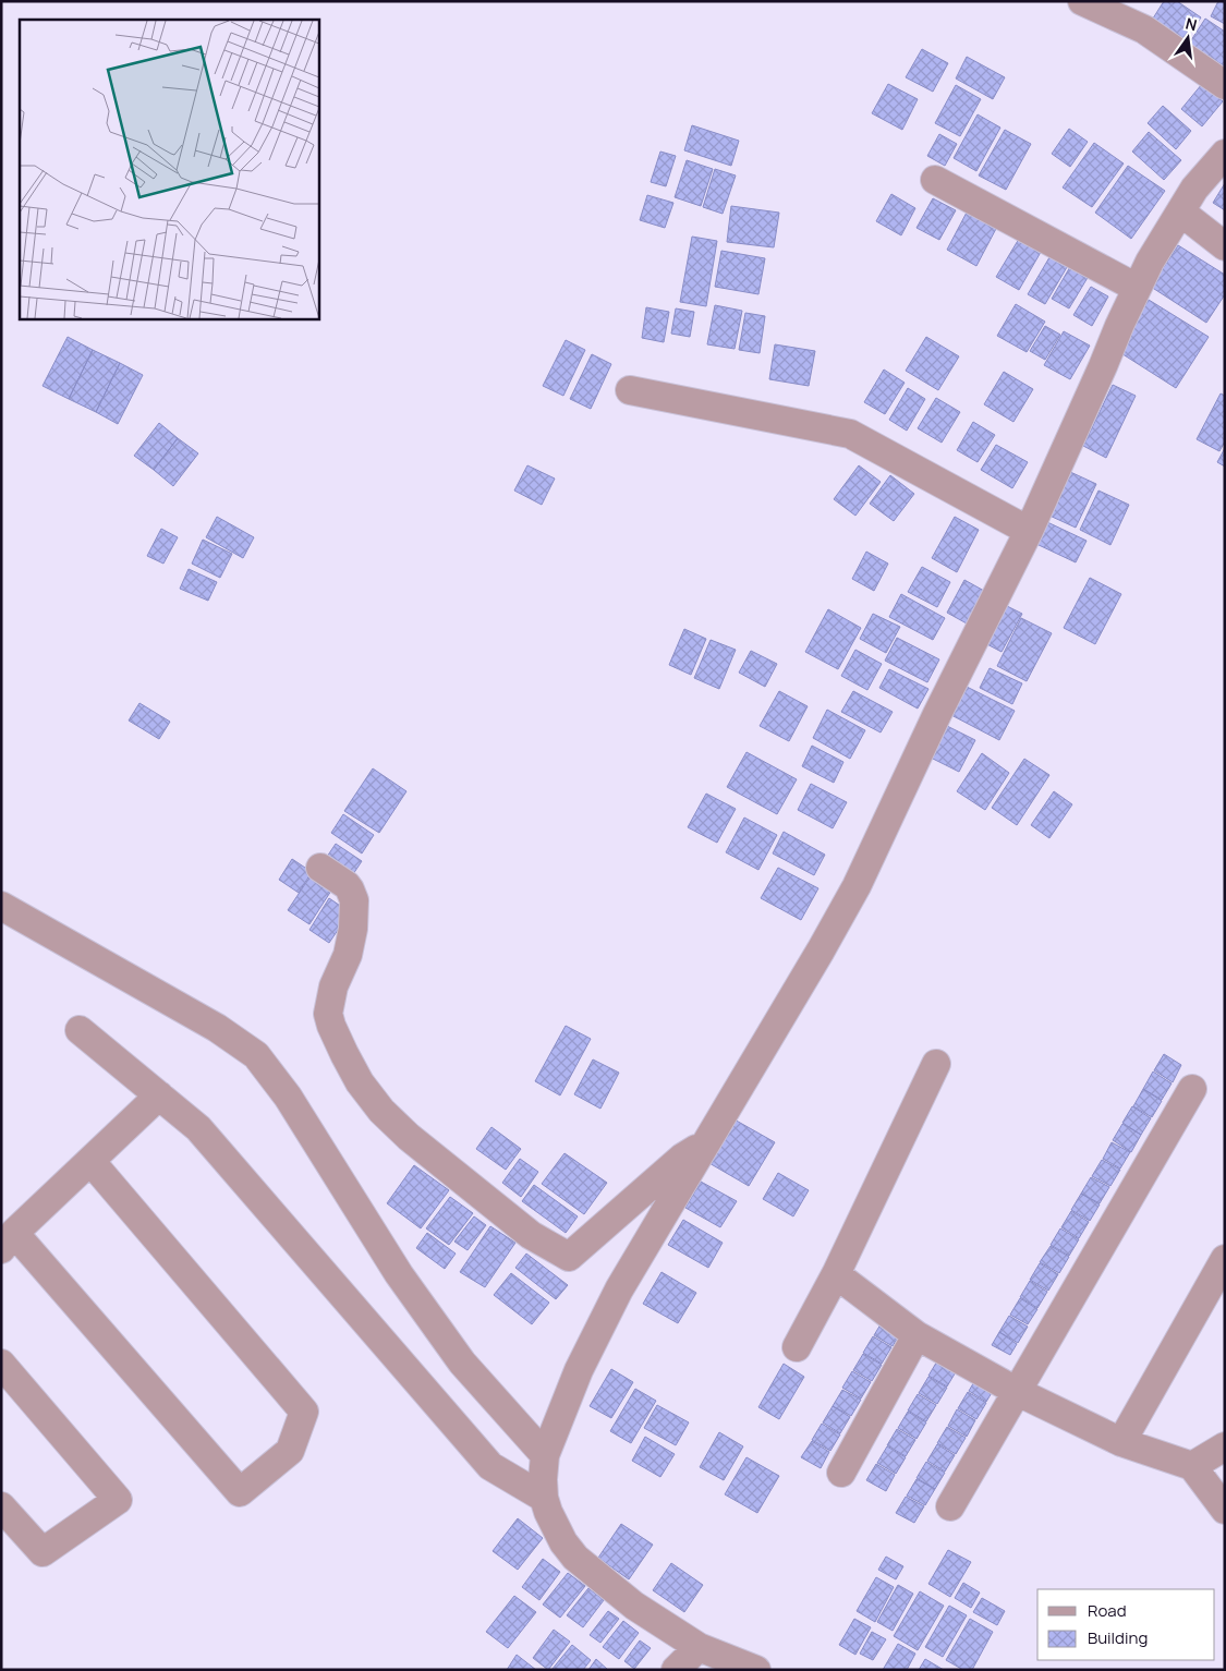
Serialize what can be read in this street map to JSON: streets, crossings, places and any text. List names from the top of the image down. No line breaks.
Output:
{"legend":["Road","Building"],"north":"top"}
